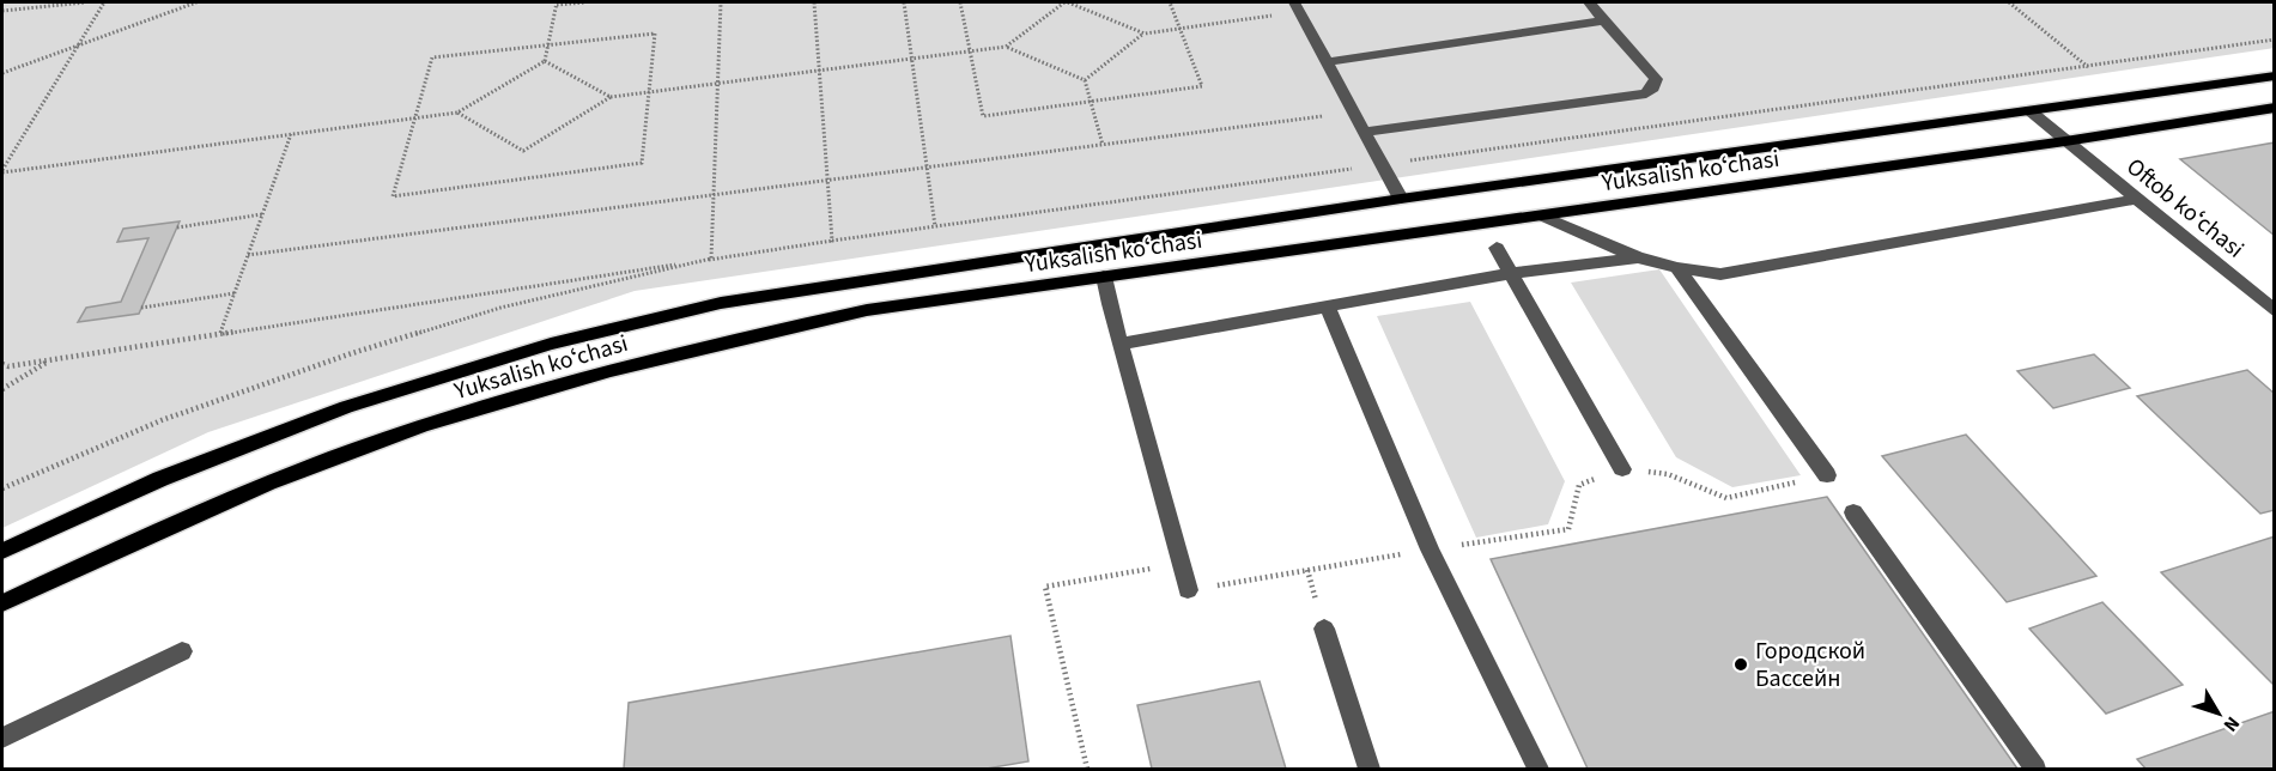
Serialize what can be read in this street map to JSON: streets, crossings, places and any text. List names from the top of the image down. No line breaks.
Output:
{"streets":{"main road":["Yuksalish koʻchasi"],"street":["Oftob koʻchasi"]},"crossings":[["Yuksalish koʻchasi","Oftob koʻchasi"]],"places":["Городской Бассейн"],"north":"bottom right"}
